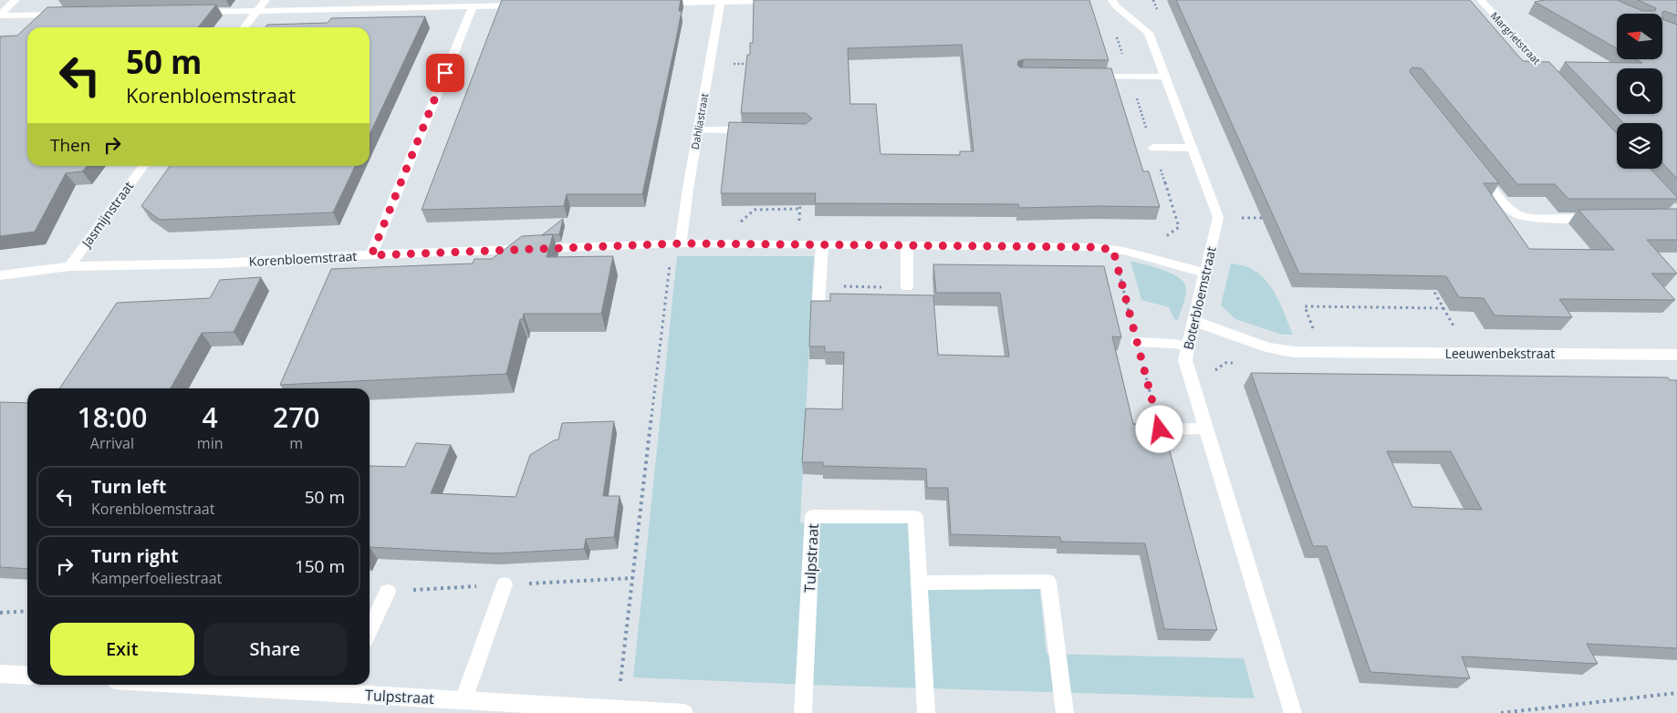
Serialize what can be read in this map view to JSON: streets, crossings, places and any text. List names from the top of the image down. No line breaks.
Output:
{"streets":{"street":["Margrietstraat","Dahliastraat","Jasmijnstraat","Korenbloemstraat","Boterbloemstraat","Leeuwenbekstraat","Tulpstraat"]},"crossings":[["Dahliastraat","Korenbloemstraat"],["Jasmijnstraat","Korenbloemstraat"],["Korenbloemstraat","Boterbloemstraat"],["Boterbloemstraat","Leeuwenbekstraat"]],"north":"left","page":{"turn":["50 m","Korenbloemstraat"],"then":"Then","eta":["18:00","Arrival","4","min","270","m"],"list":[{"name":"Turn left","note":"Korenbloemstraat","value":"50 m"},{"name":"Turn right","note":"Kamperfoeliestraat","value":"150 m"}],"buttons":["Exit","Share"]}}
